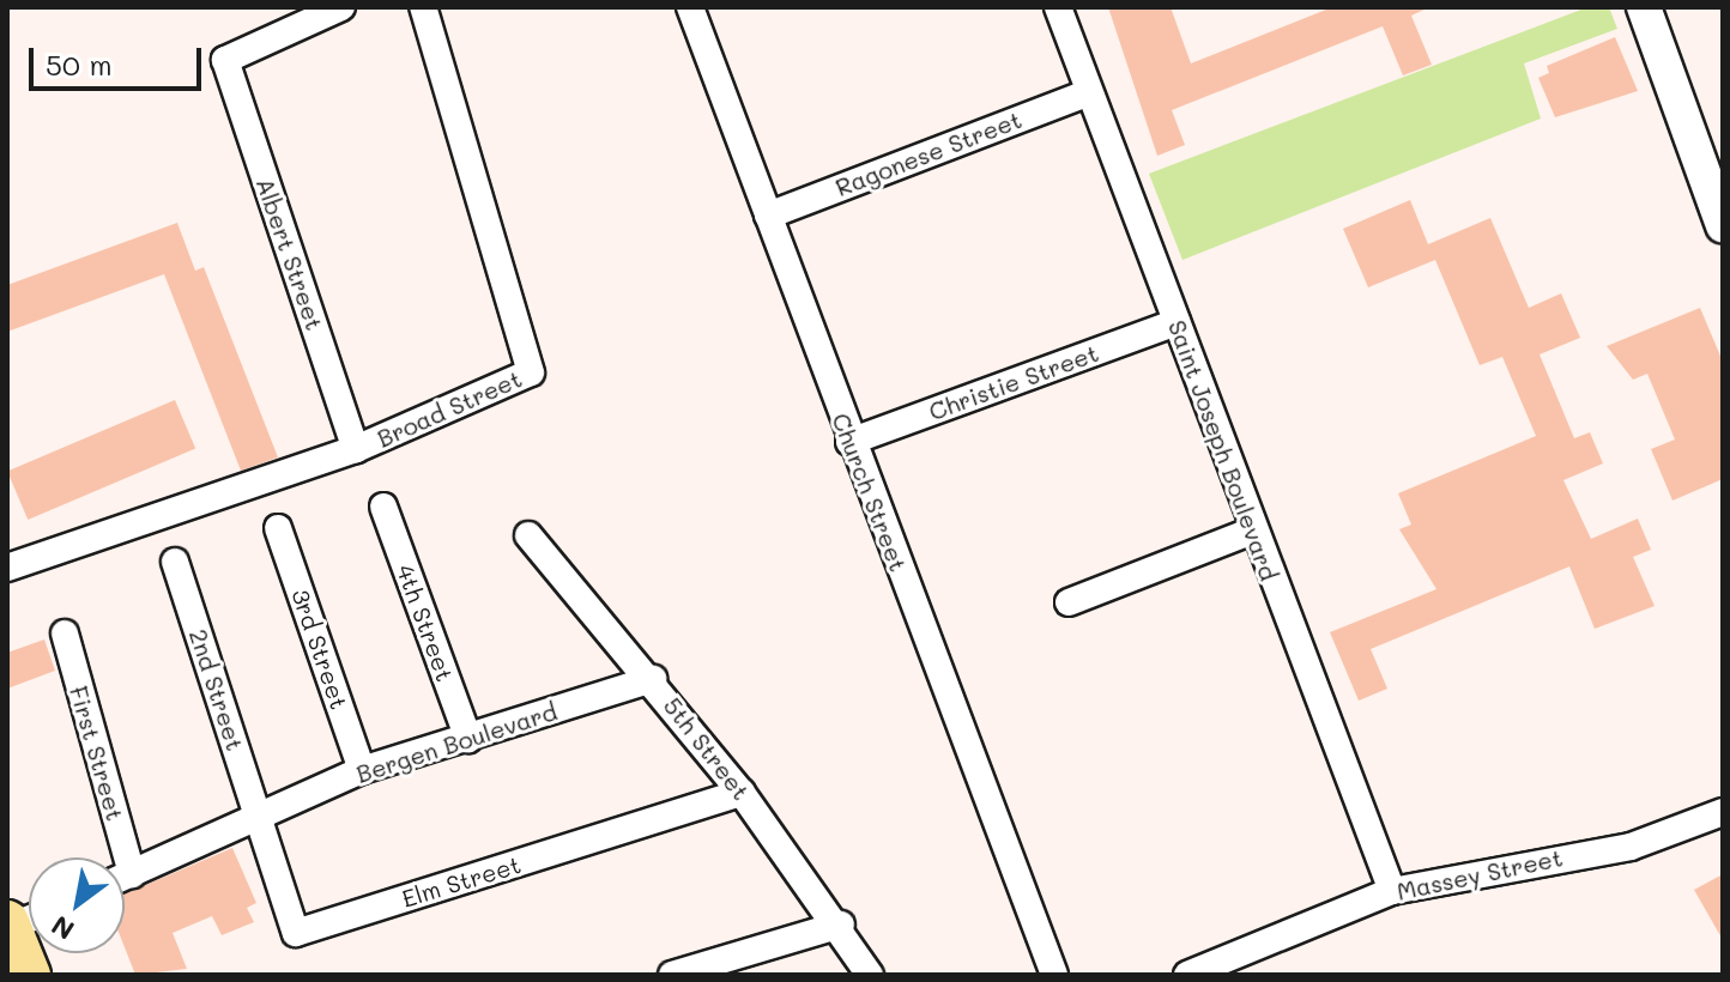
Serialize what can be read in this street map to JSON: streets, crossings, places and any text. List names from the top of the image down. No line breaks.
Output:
{"streets":{"street":["Ragonese Street","Albert Street","Christie Street","Broad Street","Saint Joseph Boulevard","Church Street","4th Street","3rd Street","2nd Street","Bergen Boulevard","5th Street","First Street","Massey Street","Elm Street"]},"crossings":[["Ragonese Street","Saint Joseph Boulevard"],["Ragonese Street","Church Street"],["Albert Street","Broad Street"],["Christie Street","Saint Joseph Boulevard"],["Christie Street","Church Street"],["Saint Joseph Boulevard","Massey Street"],["4th Street","Bergen Boulevard"],["3rd Street","Bergen Boulevard"],["2nd Street","Bergen Boulevard"],["2nd Street","Elm Street"],["Bergen Boulevard","5th Street"],["Bergen Boulevard","First Street"],["Bergen Boulevard","Elm Street"],["5th Street","Elm Street"]],"scale_bar":"50 m","north":"bottom left"}
